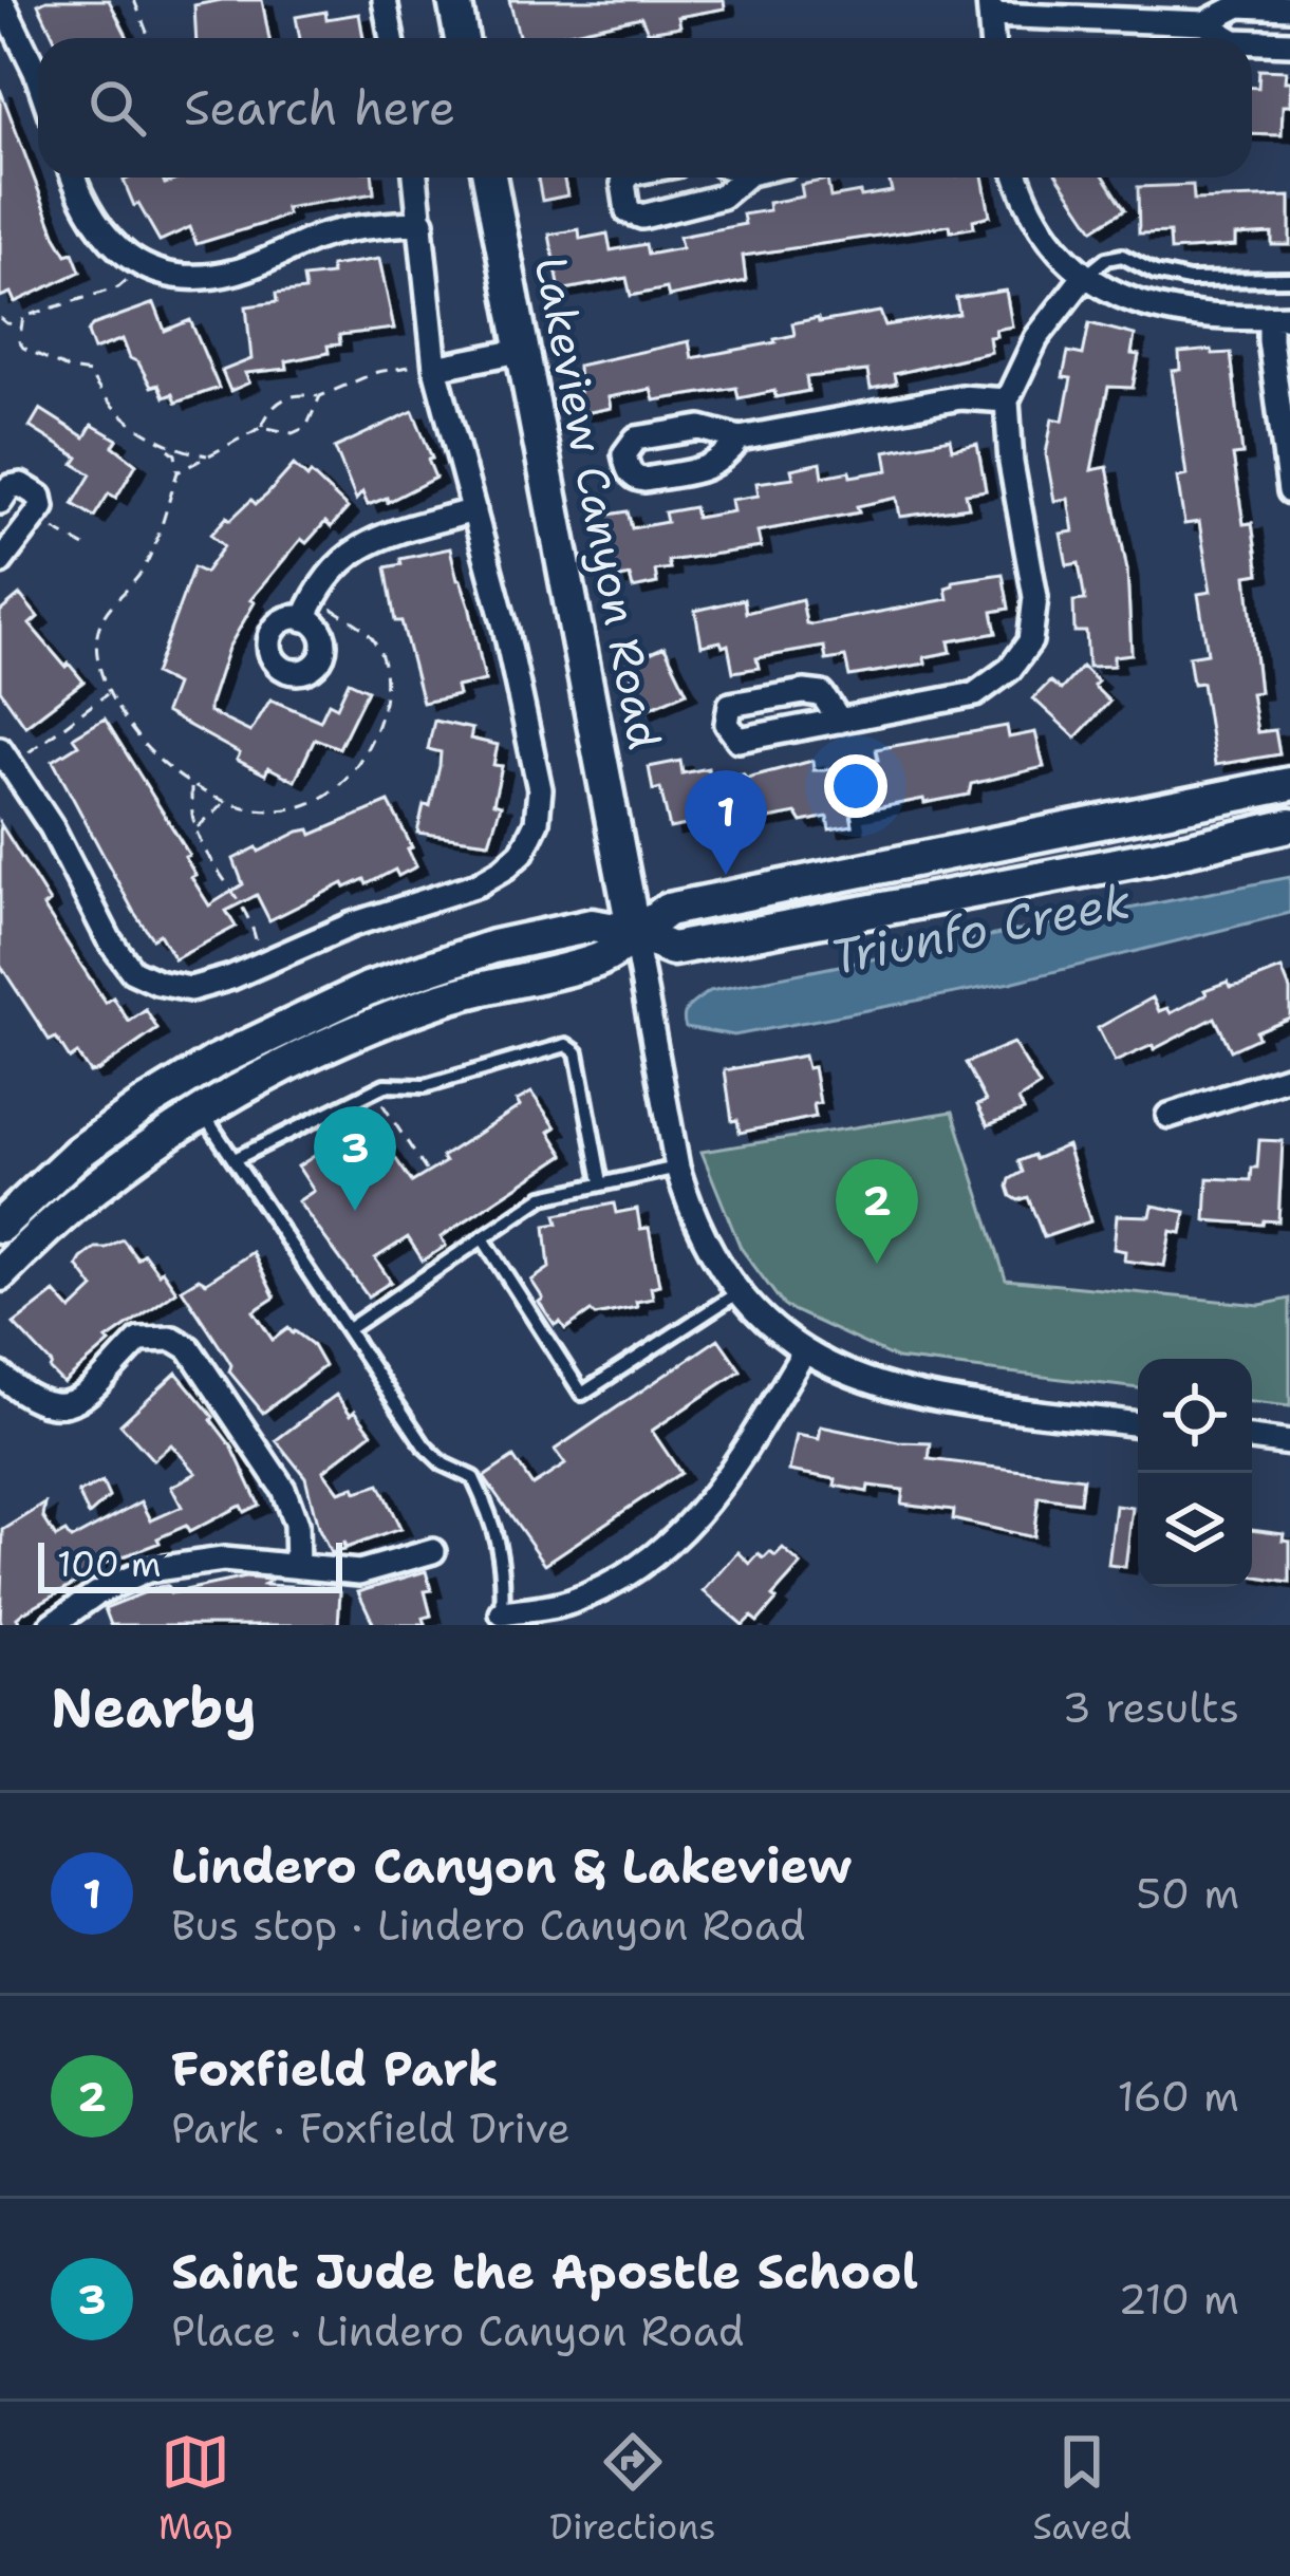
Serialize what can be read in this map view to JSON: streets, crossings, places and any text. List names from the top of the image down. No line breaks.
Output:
{"streets":{"street":["Lakeview Canyon Road"]},"water":["Triunfo Creek"],"scale_bar":"100 m","page":{"search":"Search here","pins":["1","3","2"],"scale":"100 m","heading":["Nearby","3 results"],"list":[{"mark":"1","name":"Lindero Canyon & Lakeview","note":"Bus stop · Lindero Canyon Road","value":"50 m"},{"mark":"2","name":"Foxfield Park","note":"Park · Foxfield Drive","value":"160 m"},{"mark":"3","name":"Saint Jude the Apostle School","note":"Place · Lindero Canyon Road","value":"210 m"}],"nav":["Map","Directions","Saved"]}}
